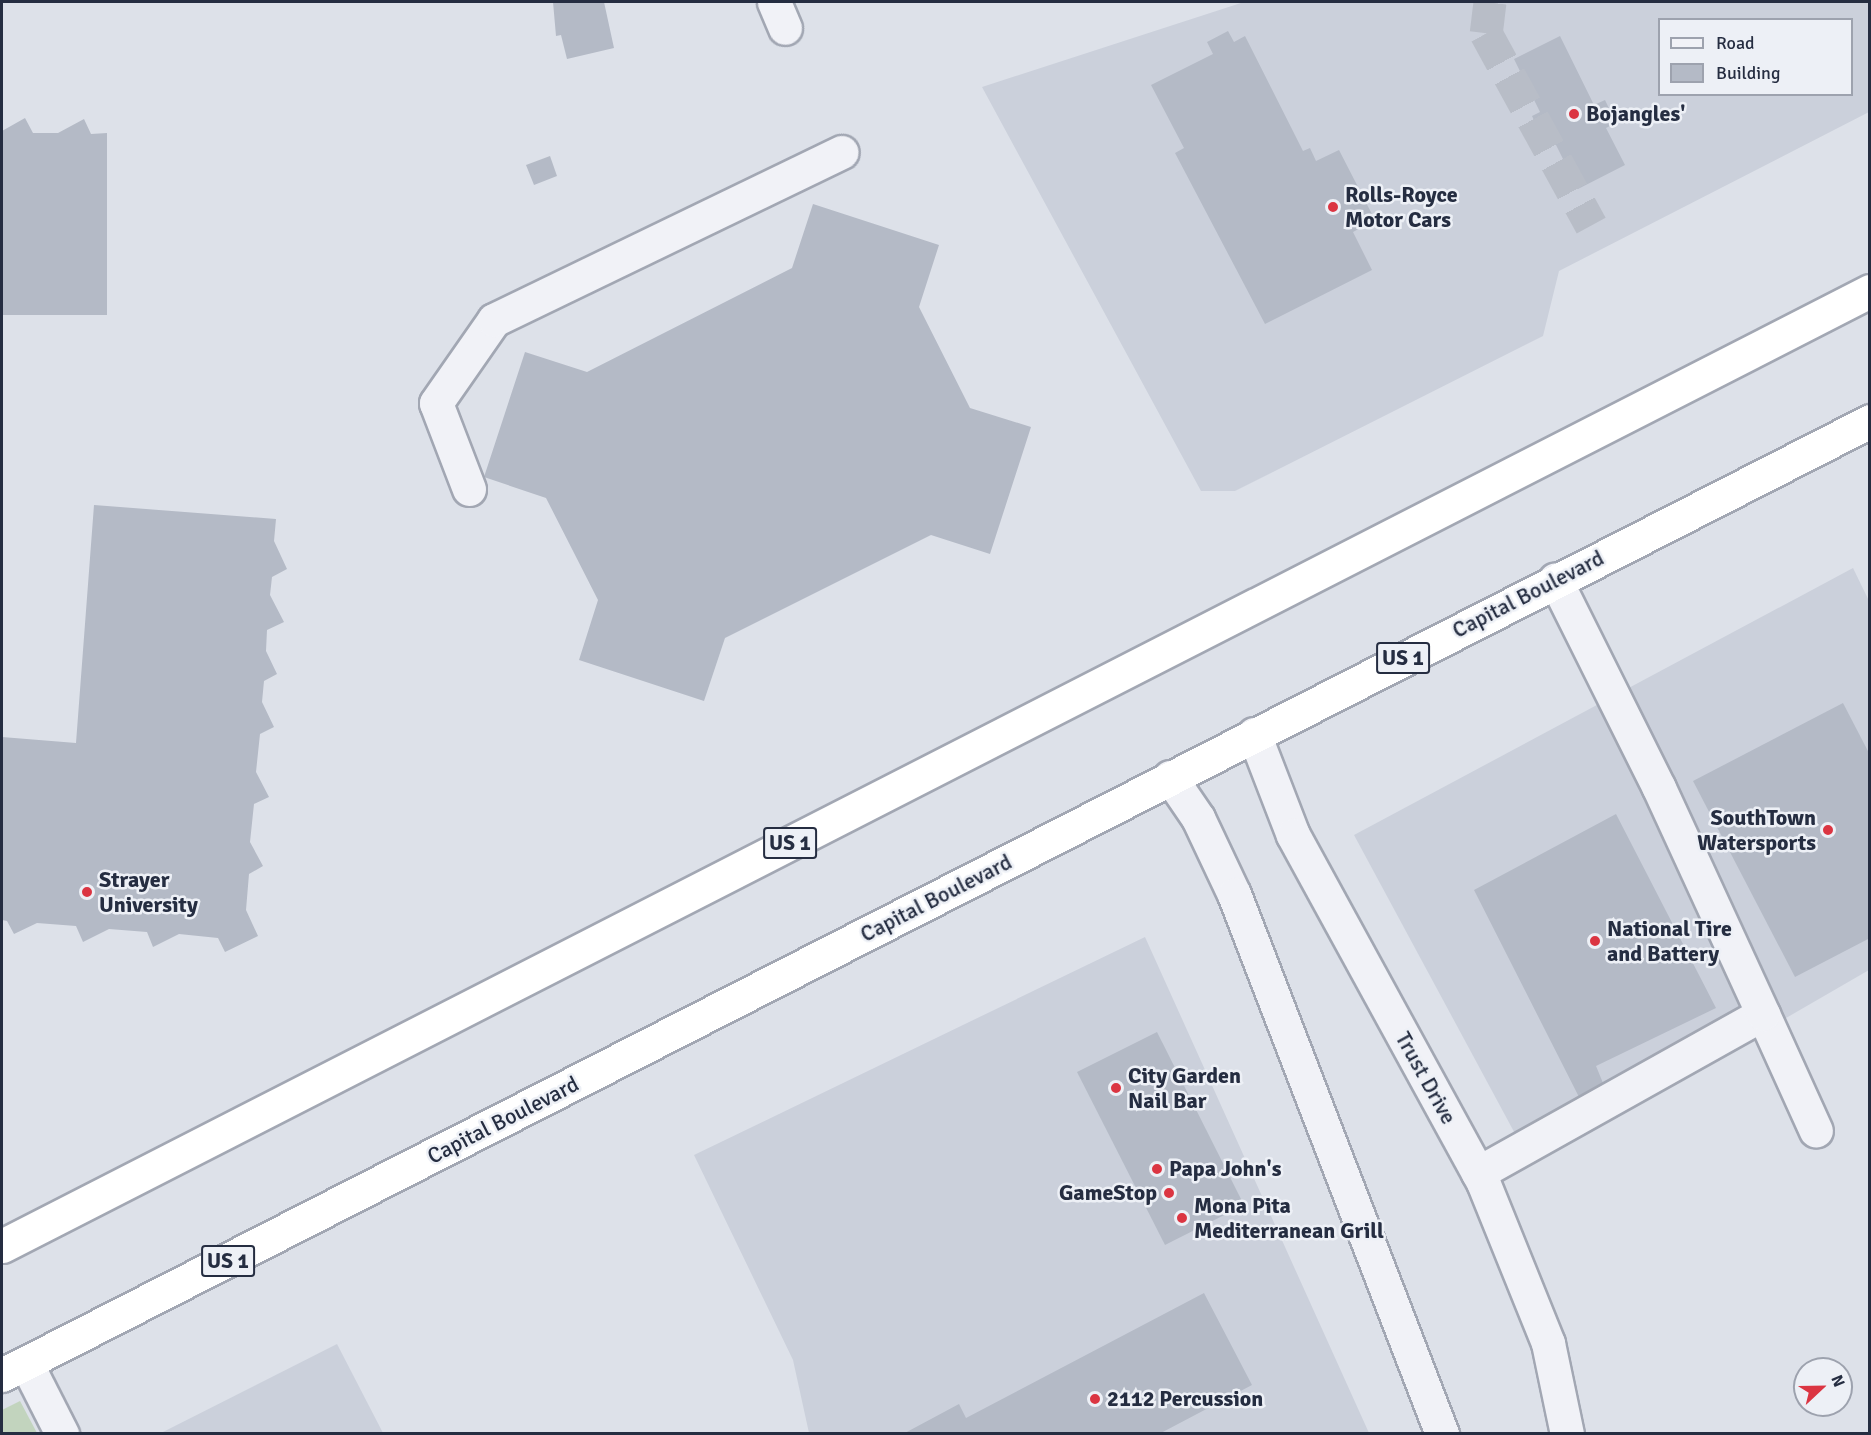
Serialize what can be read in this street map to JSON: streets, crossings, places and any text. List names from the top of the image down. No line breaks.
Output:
{"streets":{"highway":["Capital Boulevard","US 1"],"street":["Trust Drive"]},"crossings":[["Capital Boulevard","Trust Drive"]],"places":["Bojangles'","Rolls-Royce Motor Cars","SouthTown Watersports","Strayer University","National Tire and Battery","City Garden Nail Bar","Papa John's","GameStop","Mona Pita Mediterranean Grill","2112 Percussion"],"legend":["Road","Building"],"north":"right"}
